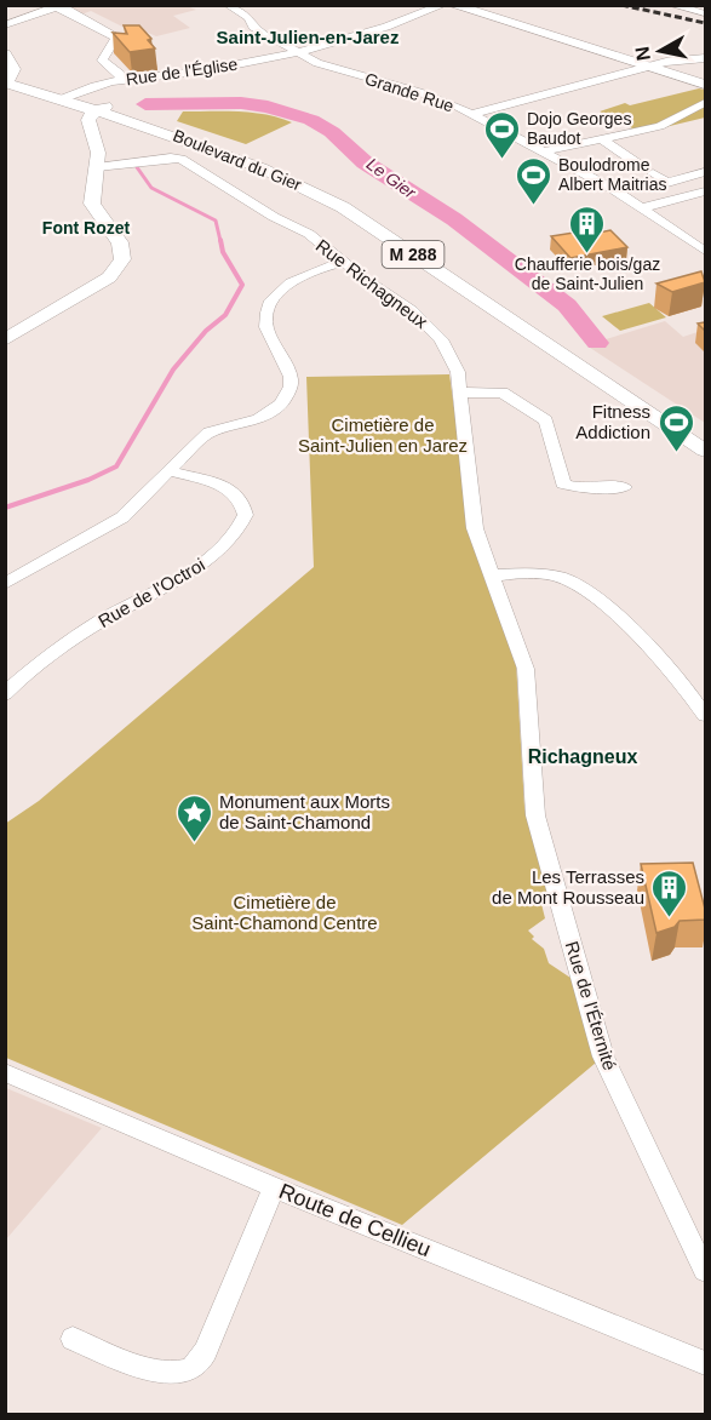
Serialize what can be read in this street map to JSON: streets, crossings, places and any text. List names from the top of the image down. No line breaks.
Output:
{"streets":{"main road":["Boulevard du Gier","M 288"],"street":["Rue de l'Église","Grande Rue","Rue Richagneux","Rue de l'Octroi","Rue de l'Éternité","Route de Cellieu"]},"crossings":[["Rue de l'Église","Grande Rue"],["Rue de l'Église","Boulevard du Gier"],["Rue Richagneux","Rue de l'Éternité"]],"districts":["Saint-Julien-en-Jarez","Font Rozet","Richagneux"],"water":["Le Gier"],"parks":["Cimetière de Saint-Julien en Jarez","Cimetière de Saint-Chamond Centre"],"places":{"sports":["Dojo Georges Baudot","Boulodrome Albert Maitrias","Fitness Addiction"],"building":["Chaufferie bois/gaz de Saint-Julien","Les Terrasses de Mont Rousseau"],"place":["Monument aux Morts de Saint-Chamond"]},"north":"left"}
